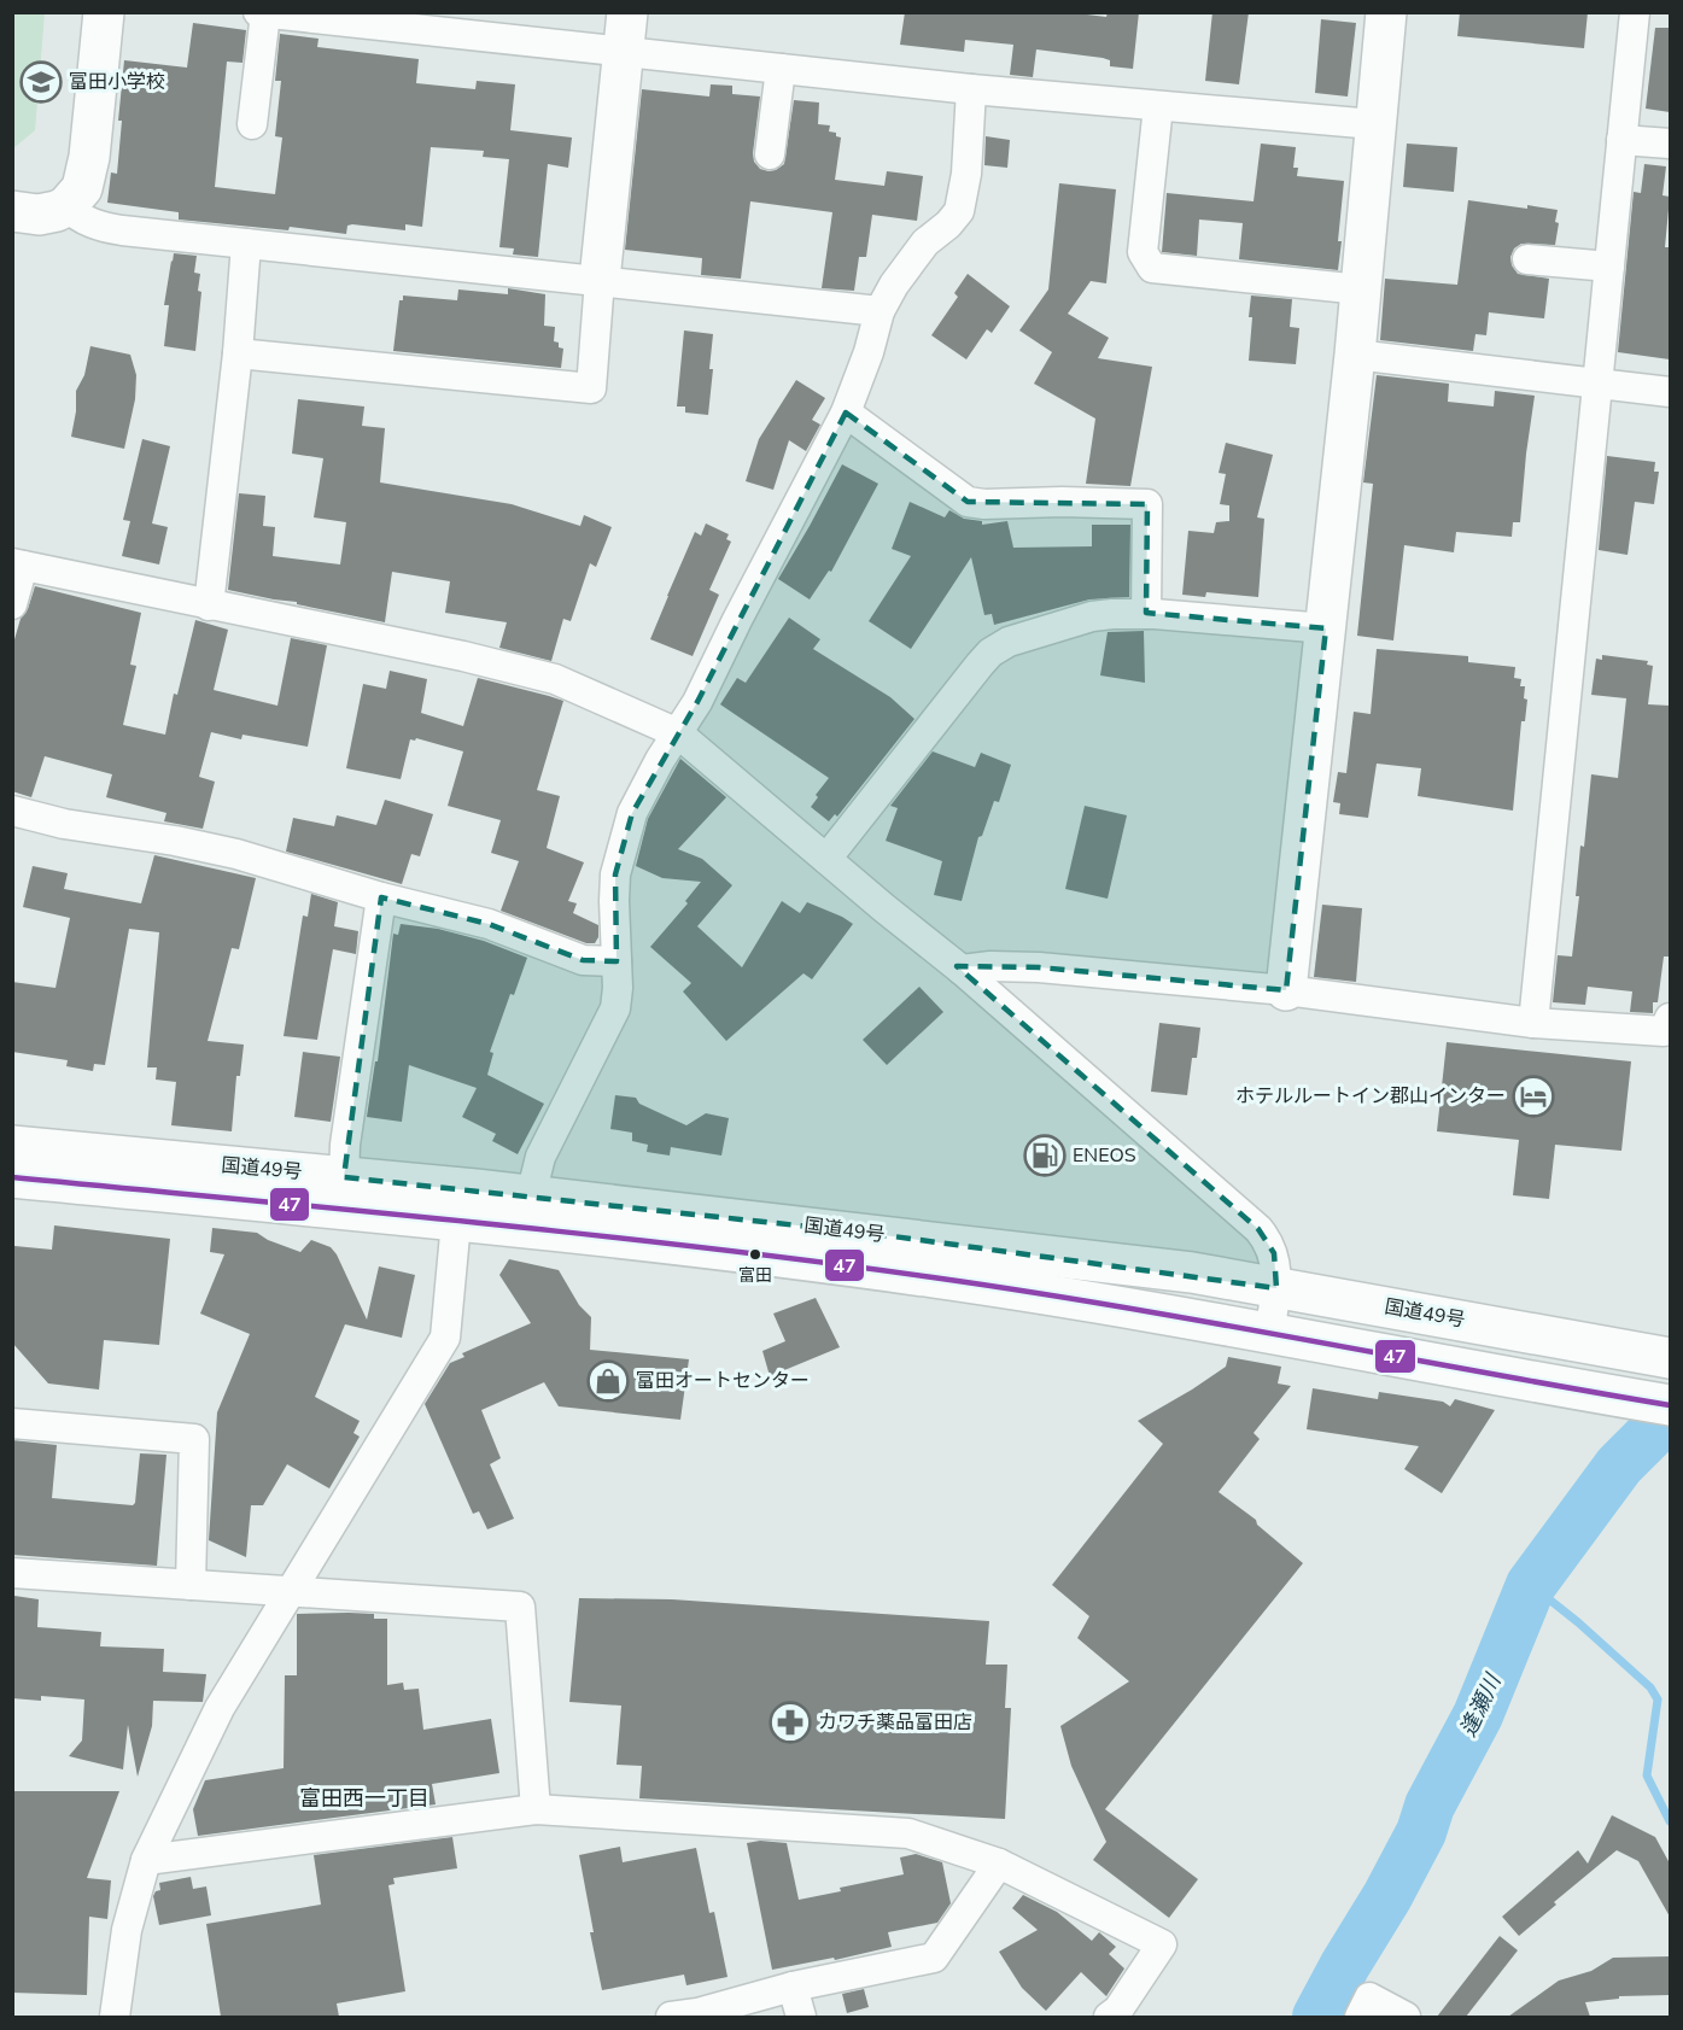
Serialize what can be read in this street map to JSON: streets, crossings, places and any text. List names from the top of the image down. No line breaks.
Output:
{"streets":{"main road":["国道49号"]},"districts":["富田西一丁目"],"water":["逢瀬川"],"places":{"school or university":["富田小学校"],"hotel":["ホテルルートイン郡山インター"],"fuel station":["ENEOS"],"other":["富田"],"shop":["富田オートセンター"],"pharmacy":["カワチ薬品富田店"]},"lines":["transit line 47"]}
